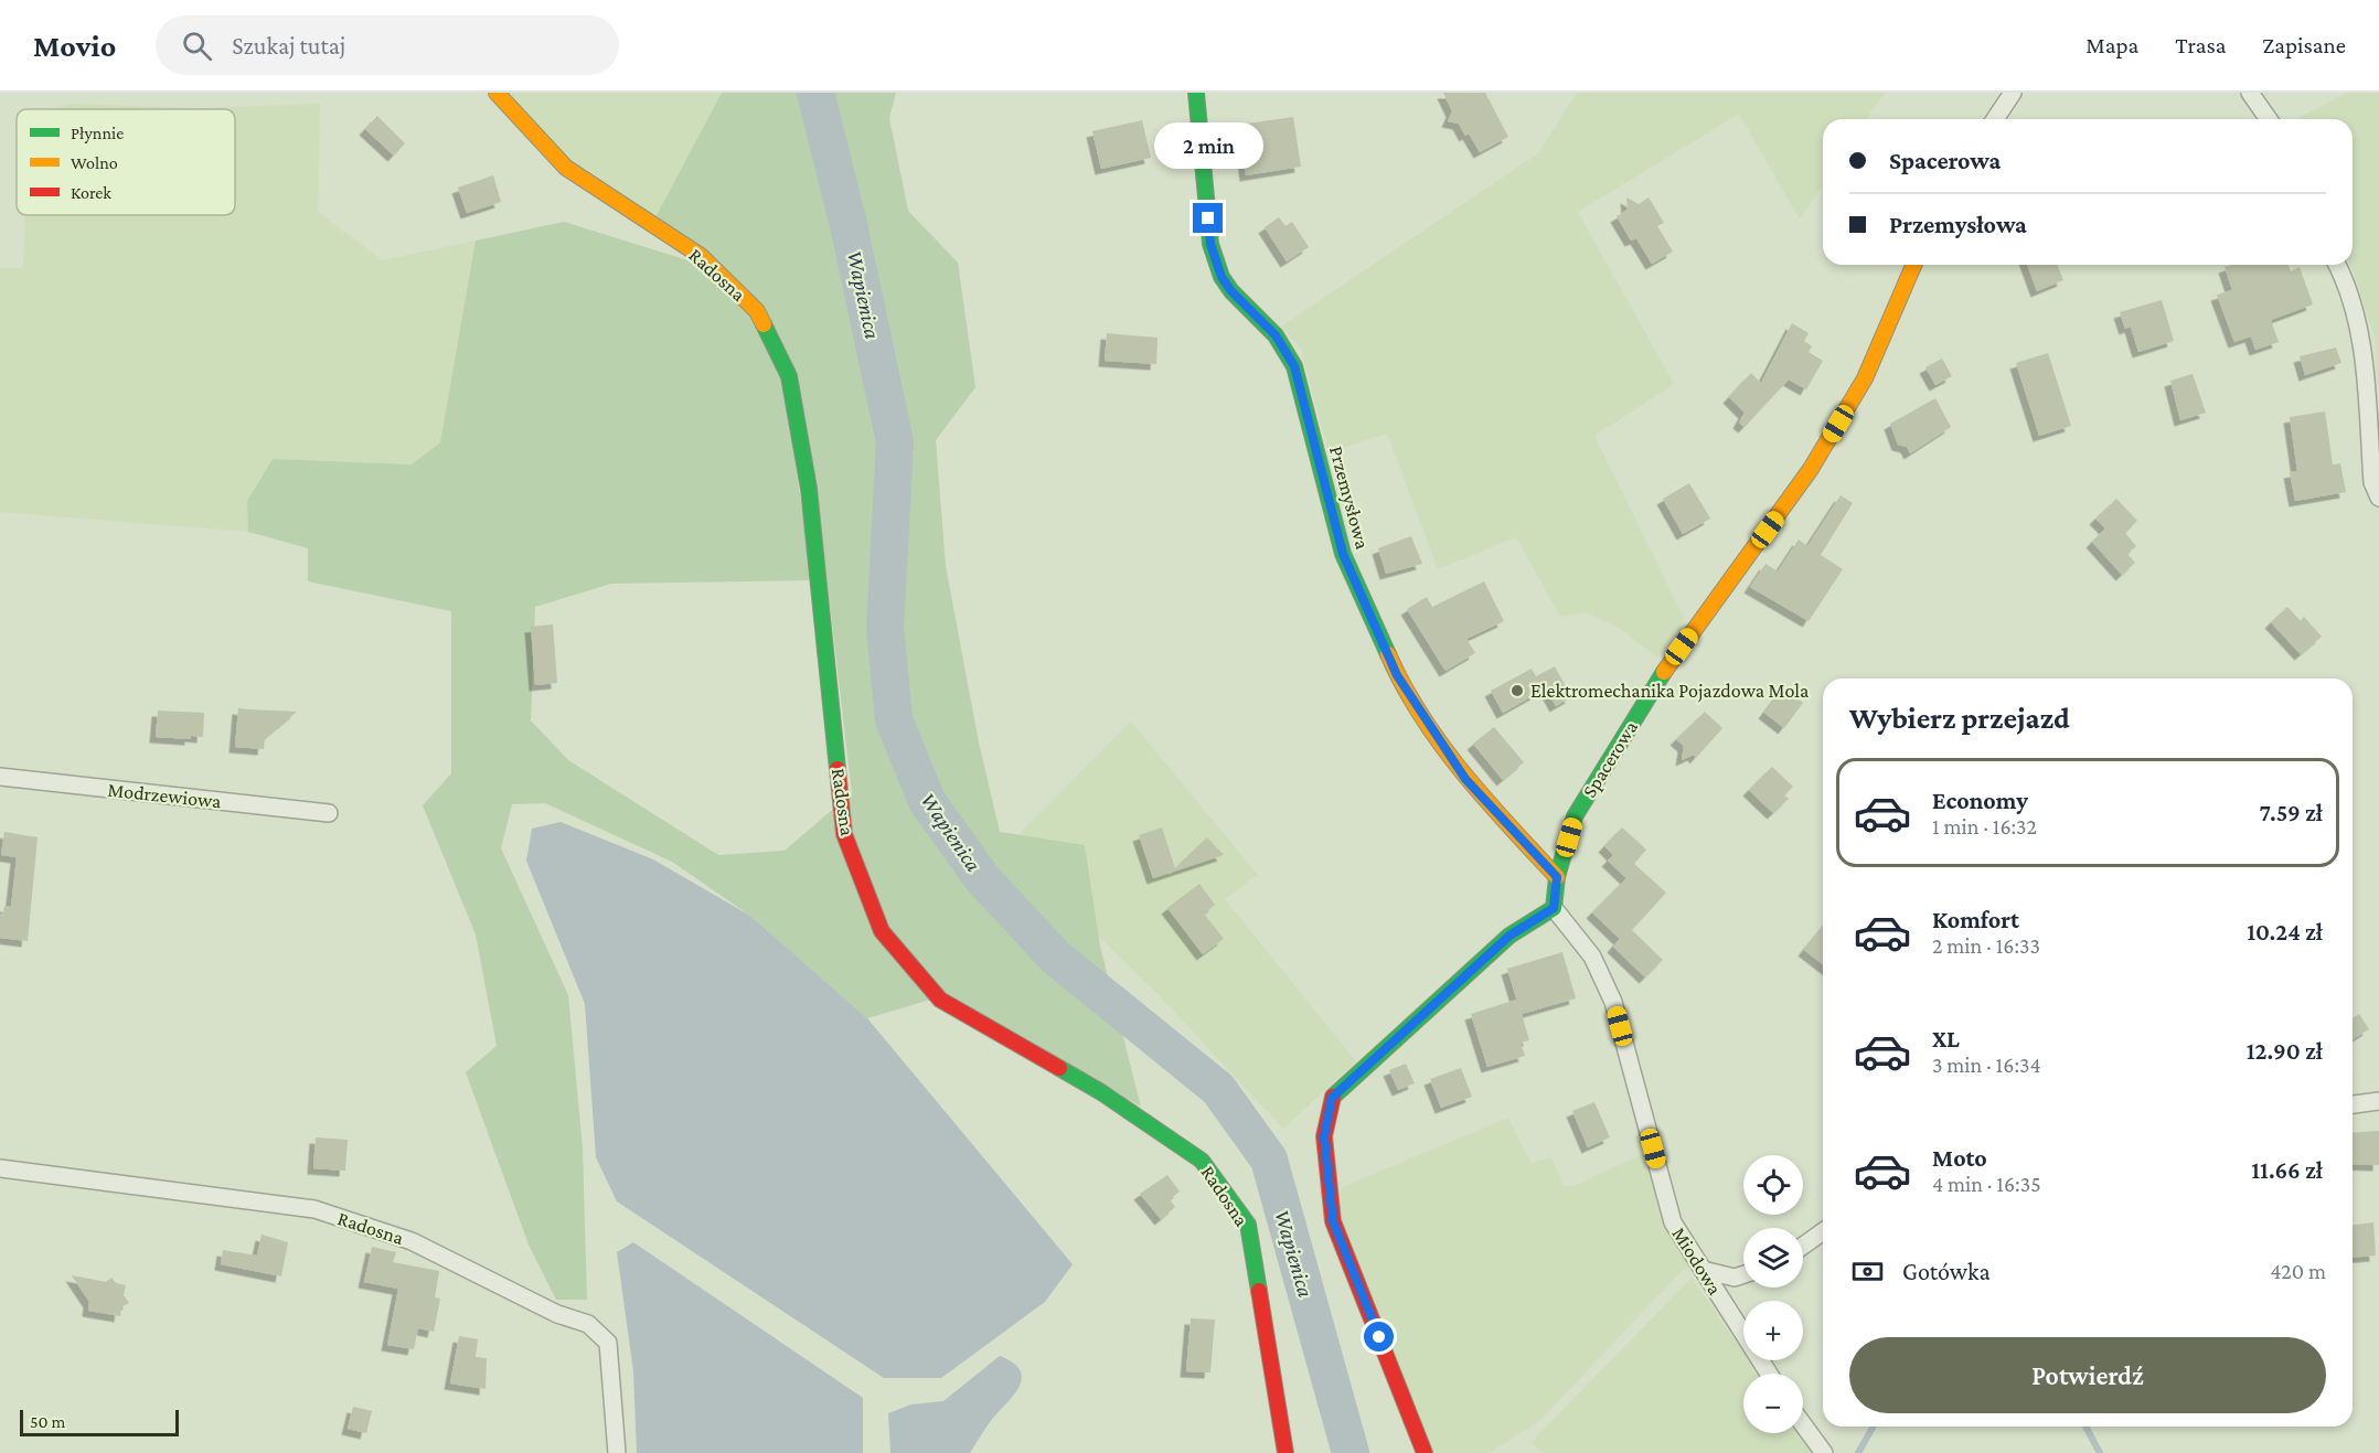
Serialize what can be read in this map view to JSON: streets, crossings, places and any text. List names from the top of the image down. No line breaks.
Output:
{"streets":{"street":["Radosna","Przemysłowa","Spacerowa","Modrzewiowa","Miodowa"]},"crossings":[["Przemysłowa","Spacerowa"],["Spacerowa","Miodowa"]],"water":["Wapienica"],"places":["Elektromechanika Pojazdowa Mola"],"legend":["Płynnie","Wolno","Korek"],"scale_bar":"50 m","page":{"header":"Movio","search":"Szukaj tutaj","nav":["Mapa","Trasa","Zapisane"],"banner":["Spacerowa","Przemysłowa"],"bubble":"2 min","heading":"Wybierz przejazd","list":[{"name":"Economy","note":"1 min · 16:32","value":"7.59 zł"},{"name":"Komfort","note":"2 min · 16:33","value":"10.24 zł"},{"name":"XL","note":"3 min · 16:34","value":"12.90 zł"},{"name":"Moto","note":"4 min · 16:35","value":"11.66 zł"}],"map_buttons":["+","−"],"pay":["Gotówka","420 m"],"buttons":"Potwierdź","scale":"50 m"}}
